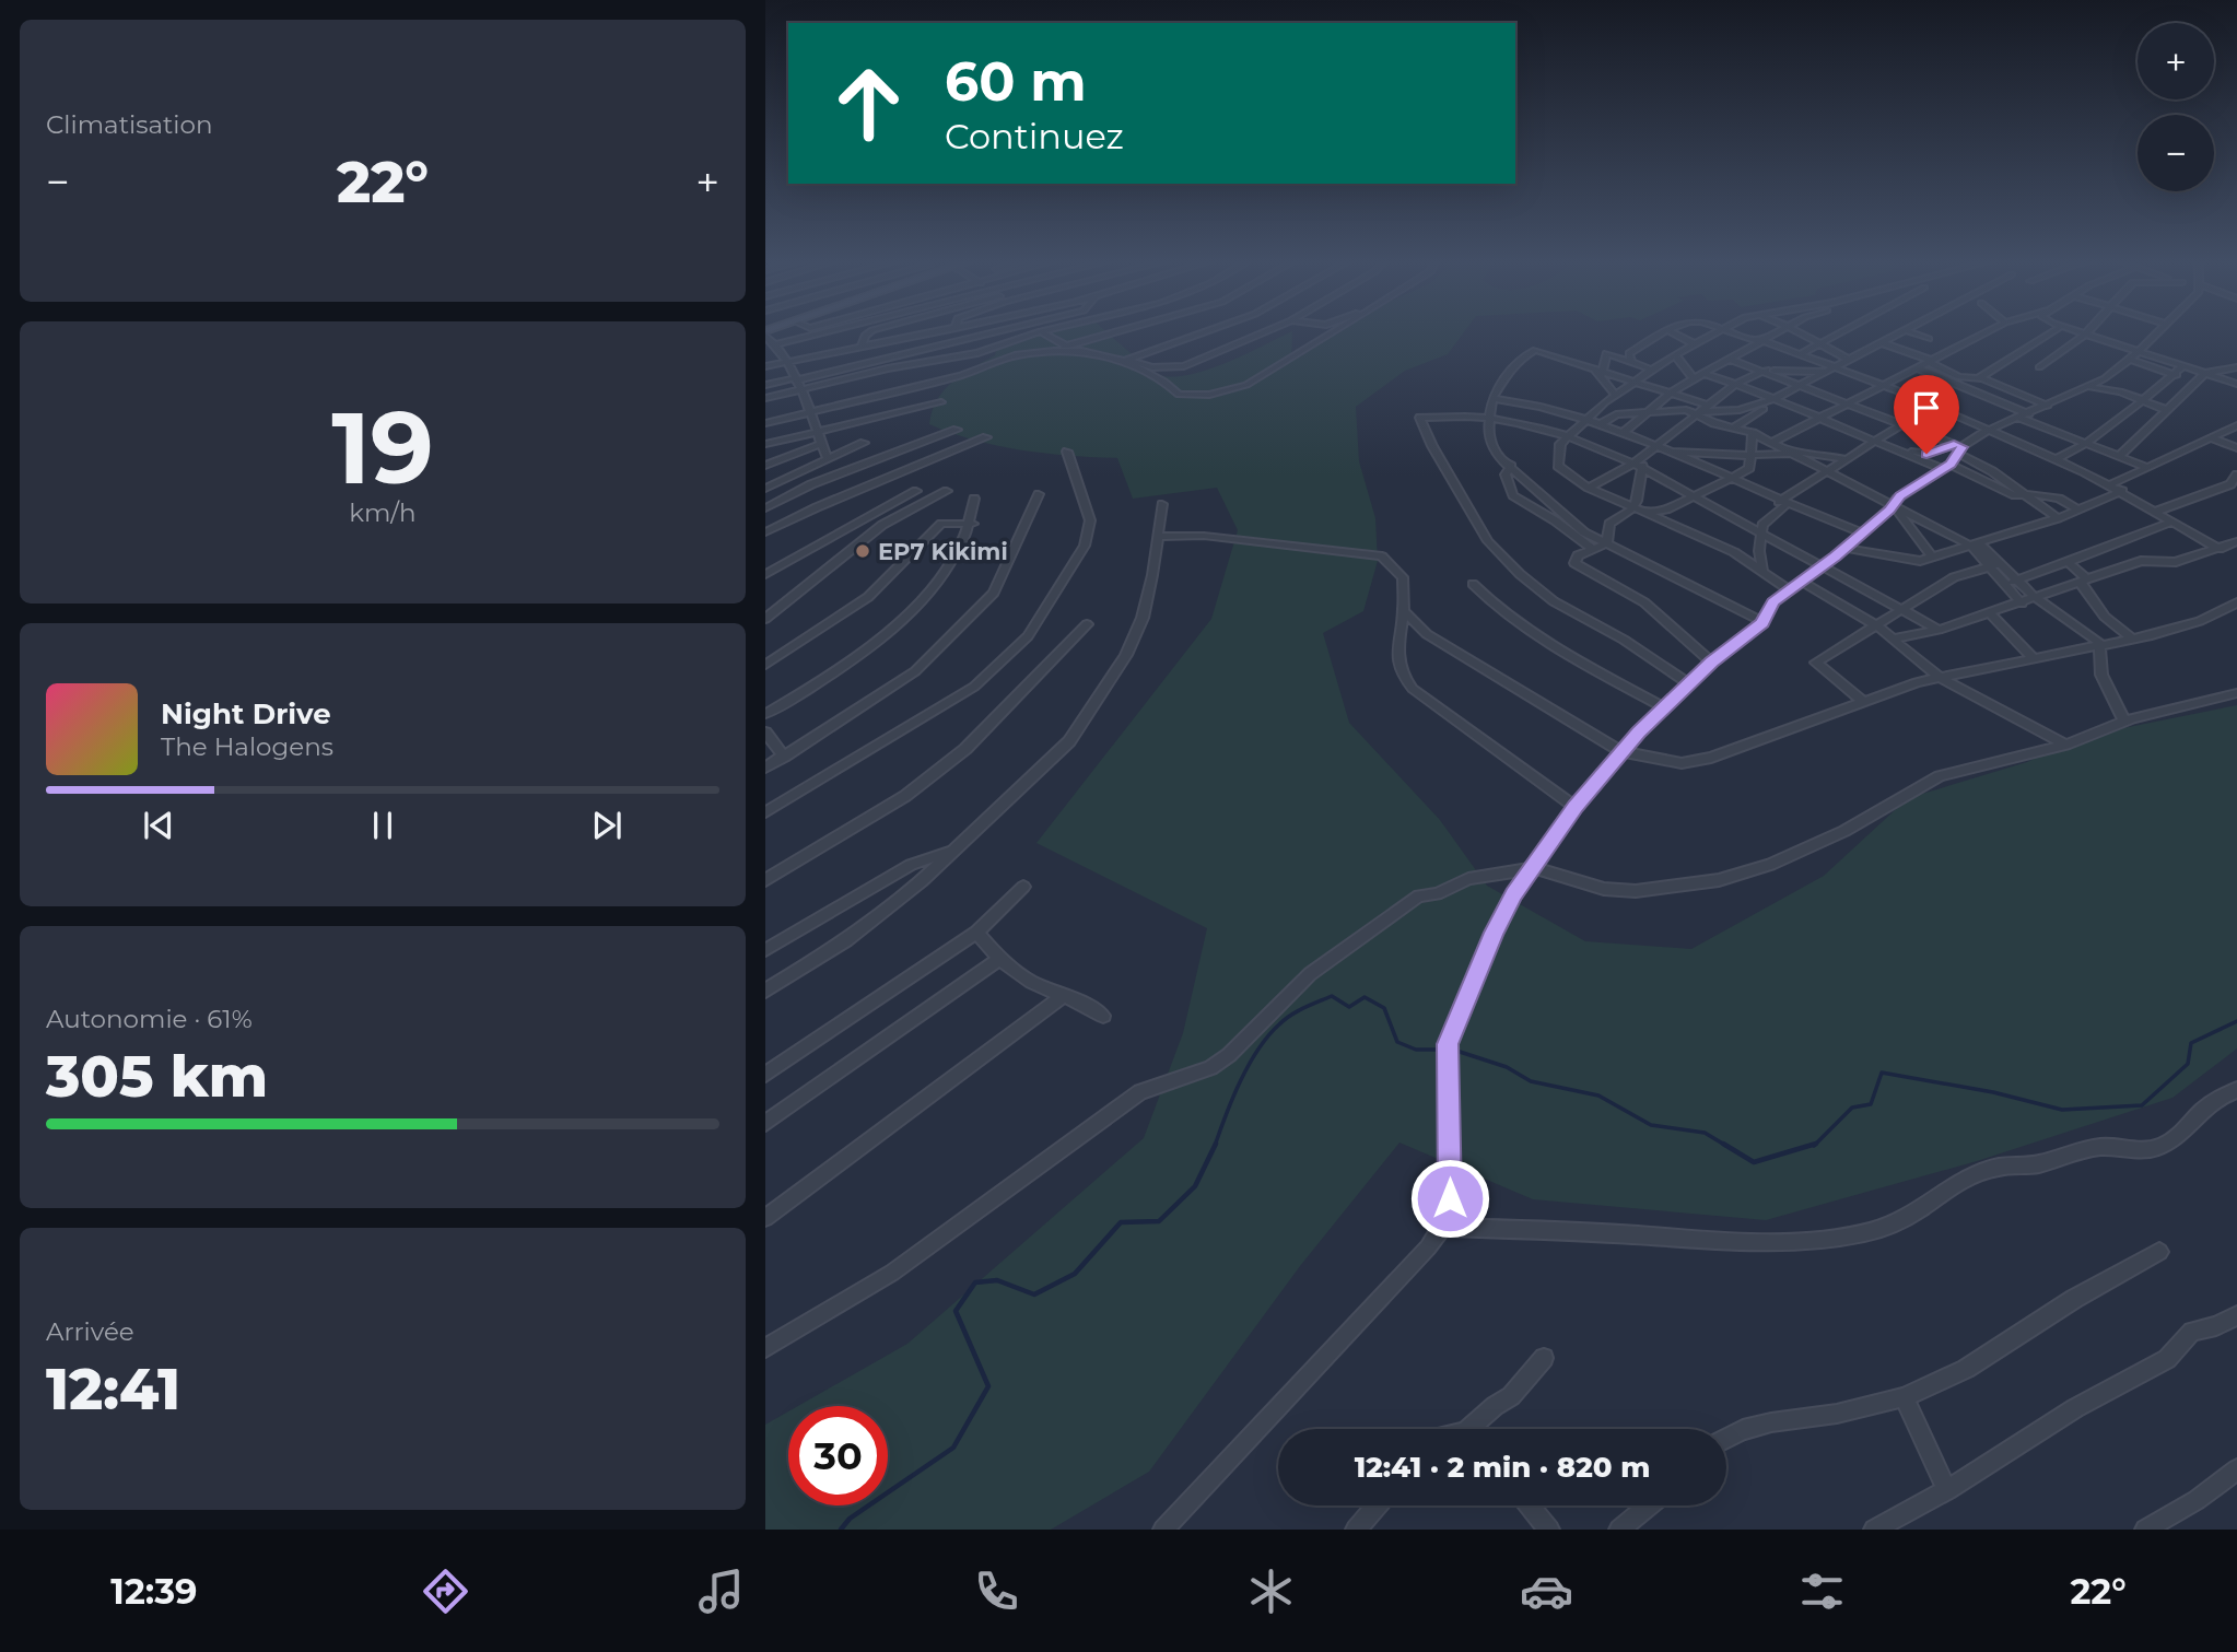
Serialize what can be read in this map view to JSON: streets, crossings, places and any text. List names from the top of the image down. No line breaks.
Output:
{"places":["EP7 Kikimi"],"page":{"tile":["Climatisation",["19","km/h"],["Autonomie · 61%","305 km"],["Arrivée","12:41"]],"map_buttons":["+","−"],"turn":["60 m","Continuez"],"heat":["−","22°","+"],"song":["Night Drive","The Halogens"],"limit":"30","trip":"12:41 · 2 min · 820 m","tabs":["12:39","22°"]}}
